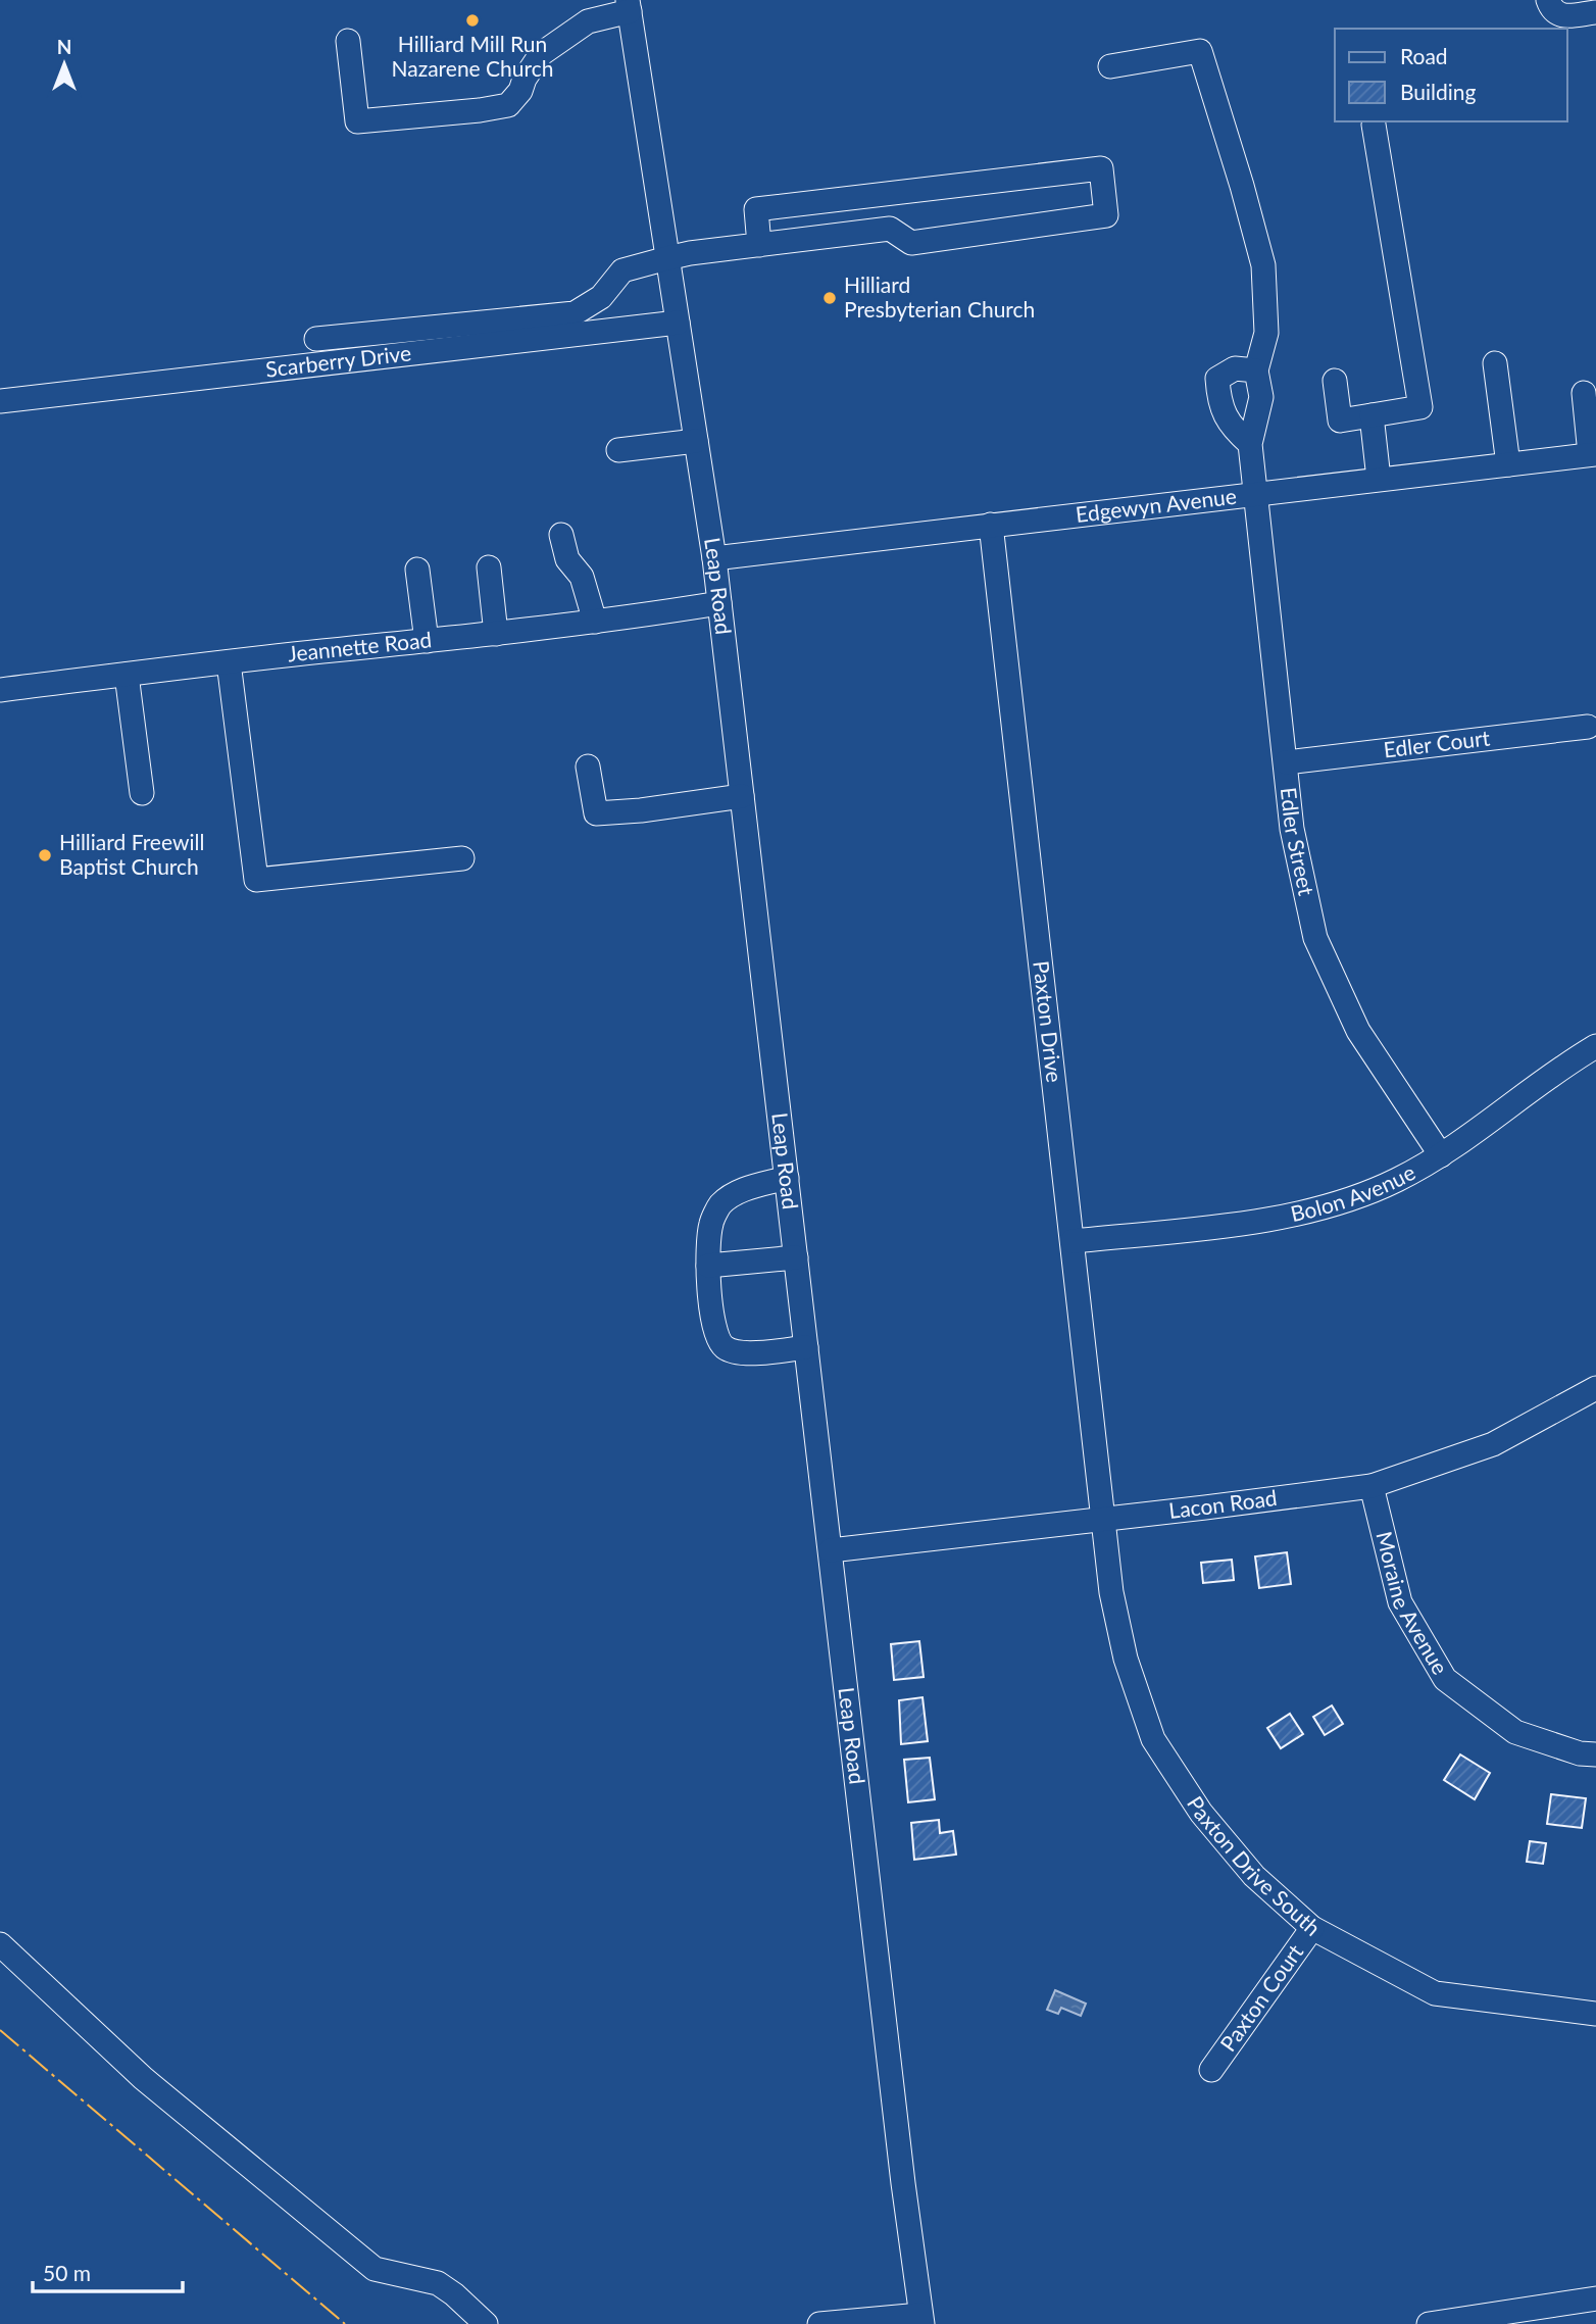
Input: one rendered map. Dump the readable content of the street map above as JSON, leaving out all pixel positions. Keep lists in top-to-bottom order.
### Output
{
  "streets": {
    "street": [
      "Scarberry Drive",
      "Edgewyn Avenue",
      "Leap Road",
      "Jeannette Road",
      "Edler Court",
      "Edler Street",
      "Paxton Drive",
      "Bolon Avenue",
      "Lacon Road",
      "Moraine Avenue",
      "Paxton Drive South",
      "Paxton Court"
    ]
  },
  "crossings": [
    ["Scarberry Drive", "Leap Road"],
    ["Edgewyn Avenue", "Leap Road"],
    ["Edgewyn Avenue", "Edler Street"],
    ["Edgewyn Avenue", "Paxton Drive"],
    ["Leap Road", "Jeannette Road"],
    ["Leap Road", "Lacon Road"],
    ["Edler Court", "Edler Street"],
    ["Edler Street", "Bolon Avenue"],
    ["Paxton Drive", "Bolon Avenue"],
    ["Paxton Drive", "Lacon Road"],
    ["Paxton Drive", "Paxton Drive South"],
    ["Lacon Road", "Moraine Avenue"],
    ["Lacon Road", "Paxton Drive South"],
    ["Paxton Drive South", "Paxton Court"]
  ],
  "places": ["Hilliard Mill Run Nazarene Church", "Hilliard Presbyterian Church", "Hilliard Freewill Baptist Church"],
  "legend": ["Road", "Building"],
  "scale_bar": "50 m",
  "north": "top"
}
